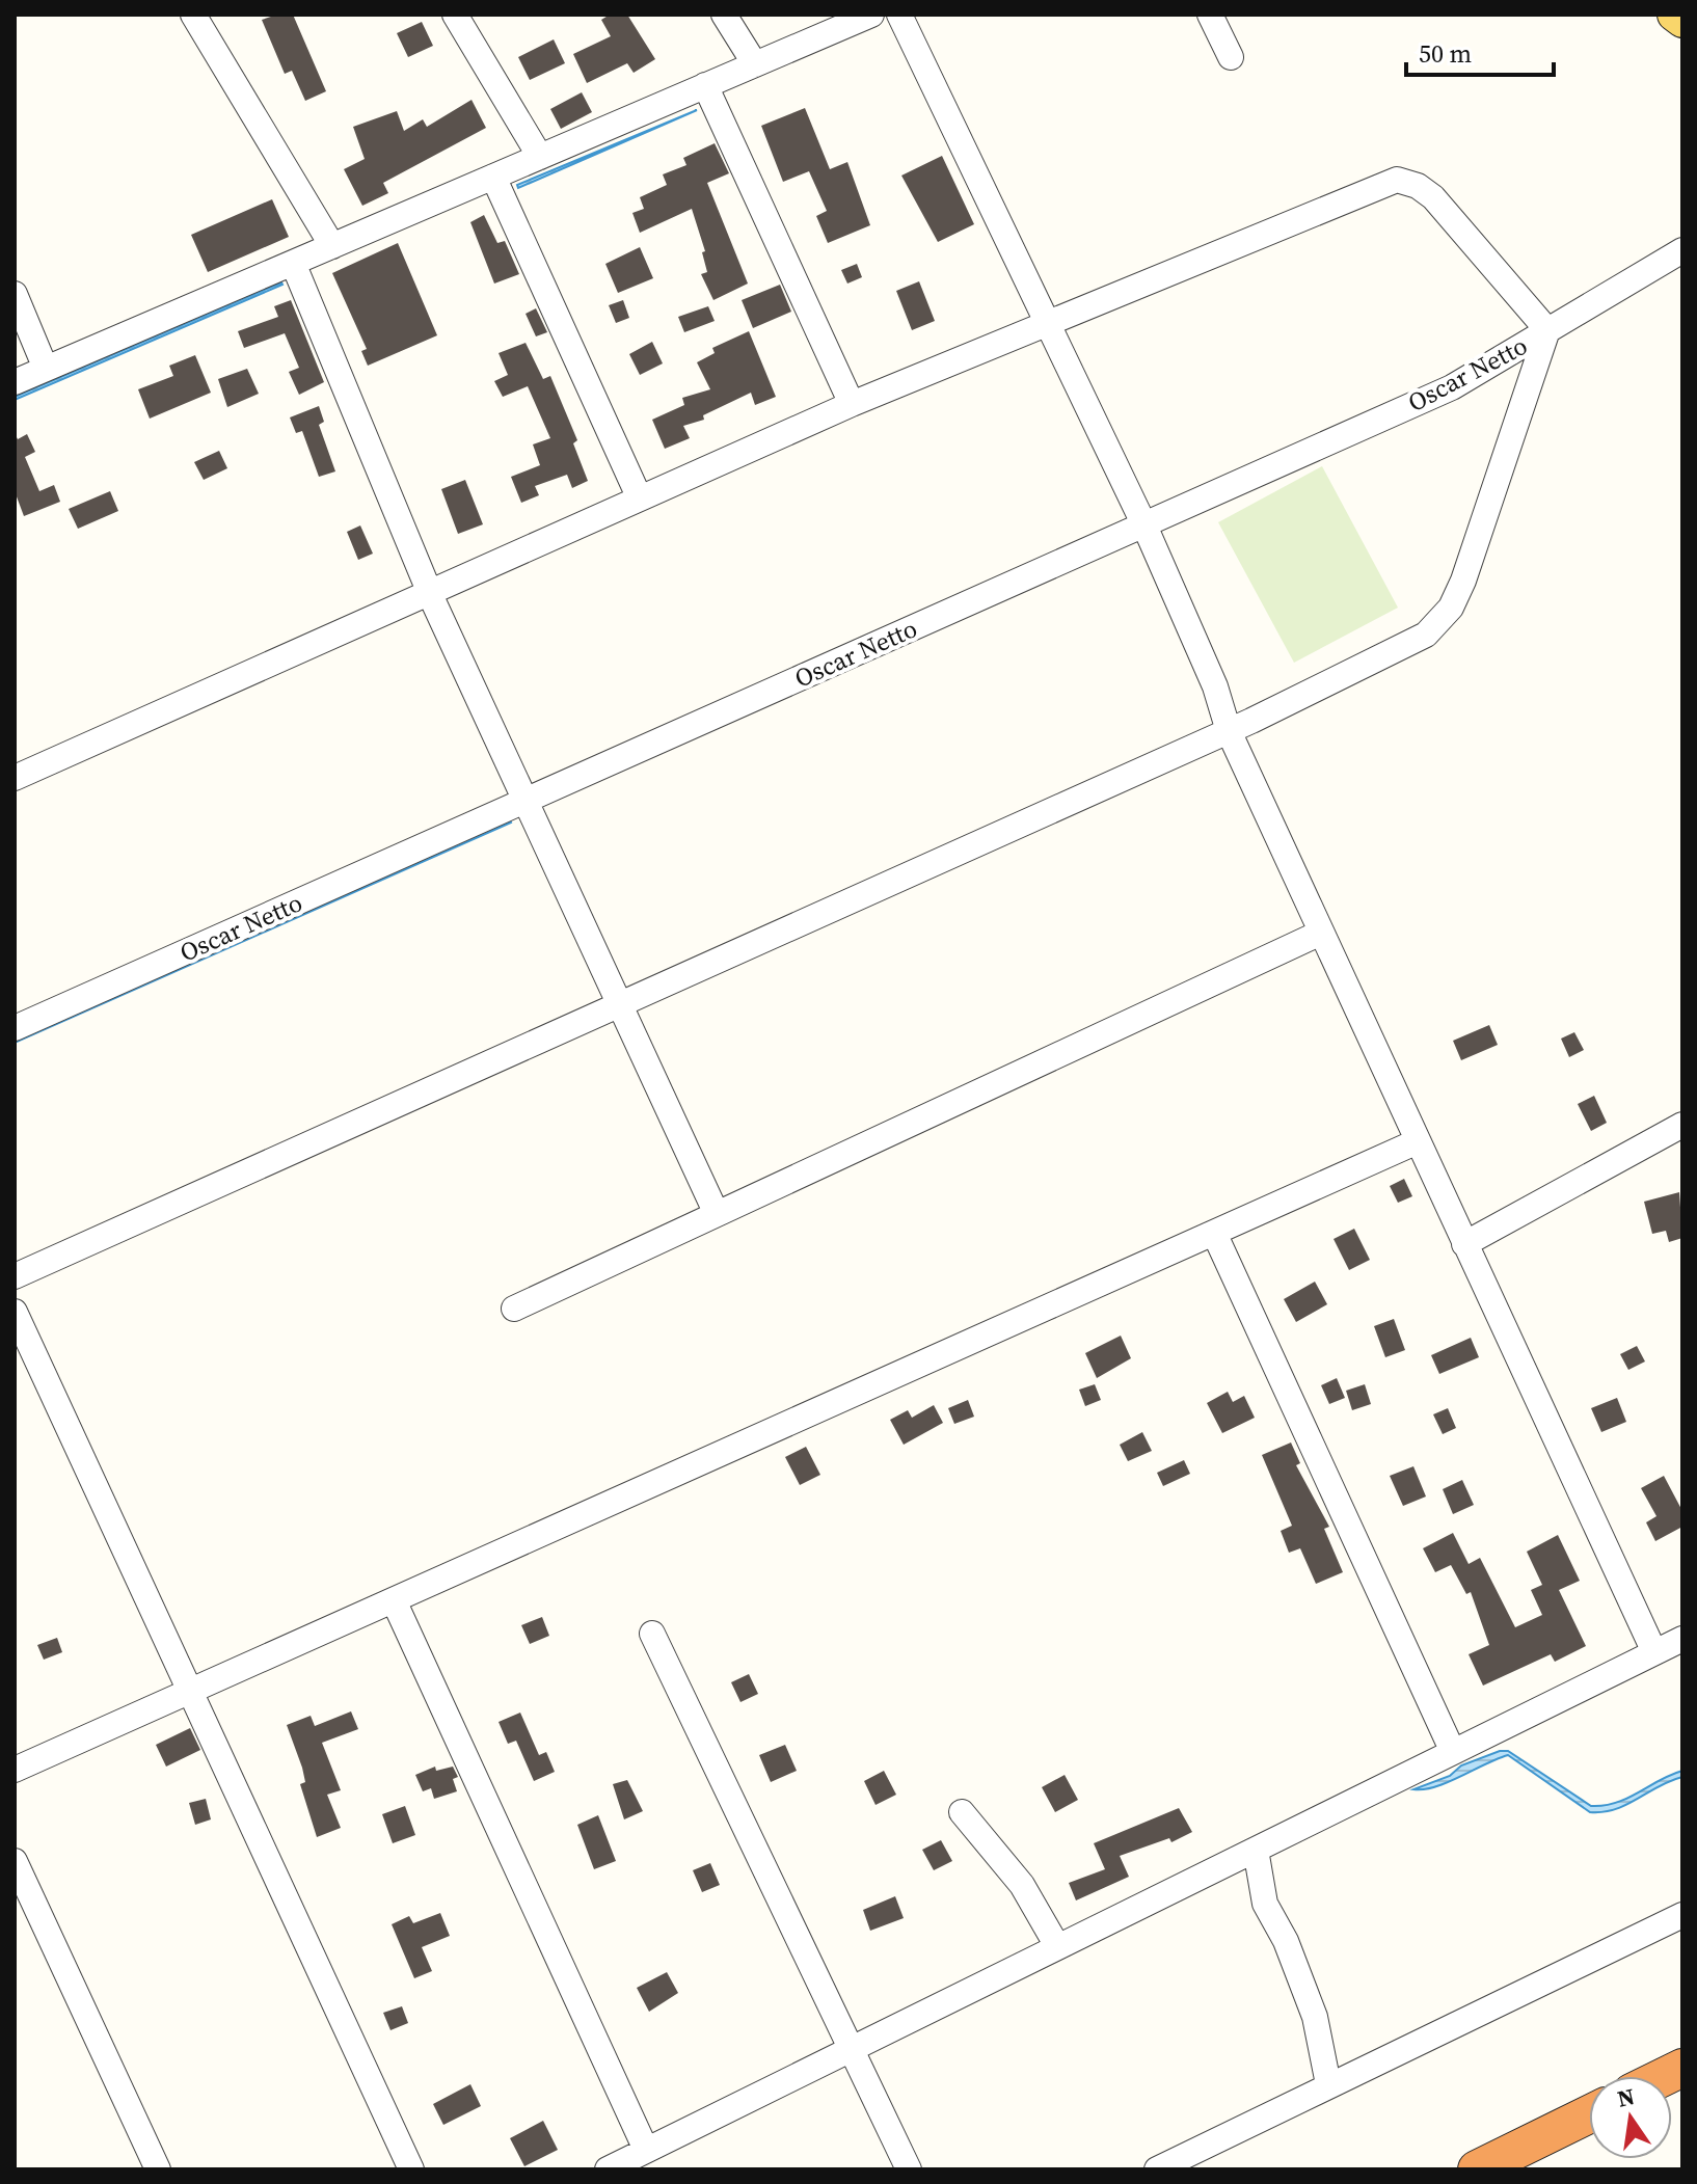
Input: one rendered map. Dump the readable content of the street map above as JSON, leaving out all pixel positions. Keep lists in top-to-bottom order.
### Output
{
  "streets": {
    "street": ["Oscar Netto"]
  },
  "scale_bar": "50 m",
  "north": "top"
}
